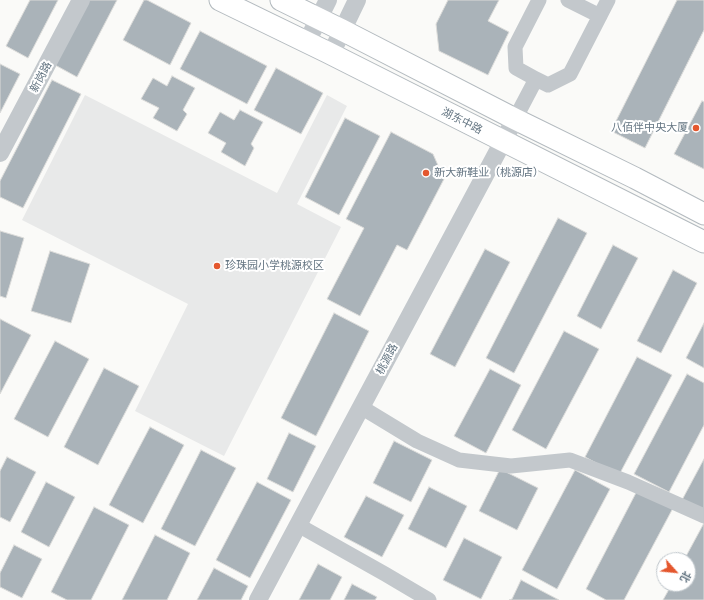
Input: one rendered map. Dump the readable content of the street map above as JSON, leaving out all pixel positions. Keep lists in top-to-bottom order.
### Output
{
  "streets": {
    "main road": ["湖东中路"],
    "street": ["新岗路", "桃源路"]
  },
  "crossings": [
    ["湖东中路", "桃源路"]
  ],
  "places": ["八佰伴中央大厦", "新大新鞋业（桃源店）", "珍珠园小学桃源校区"],
  "north": "bottom right"
}
